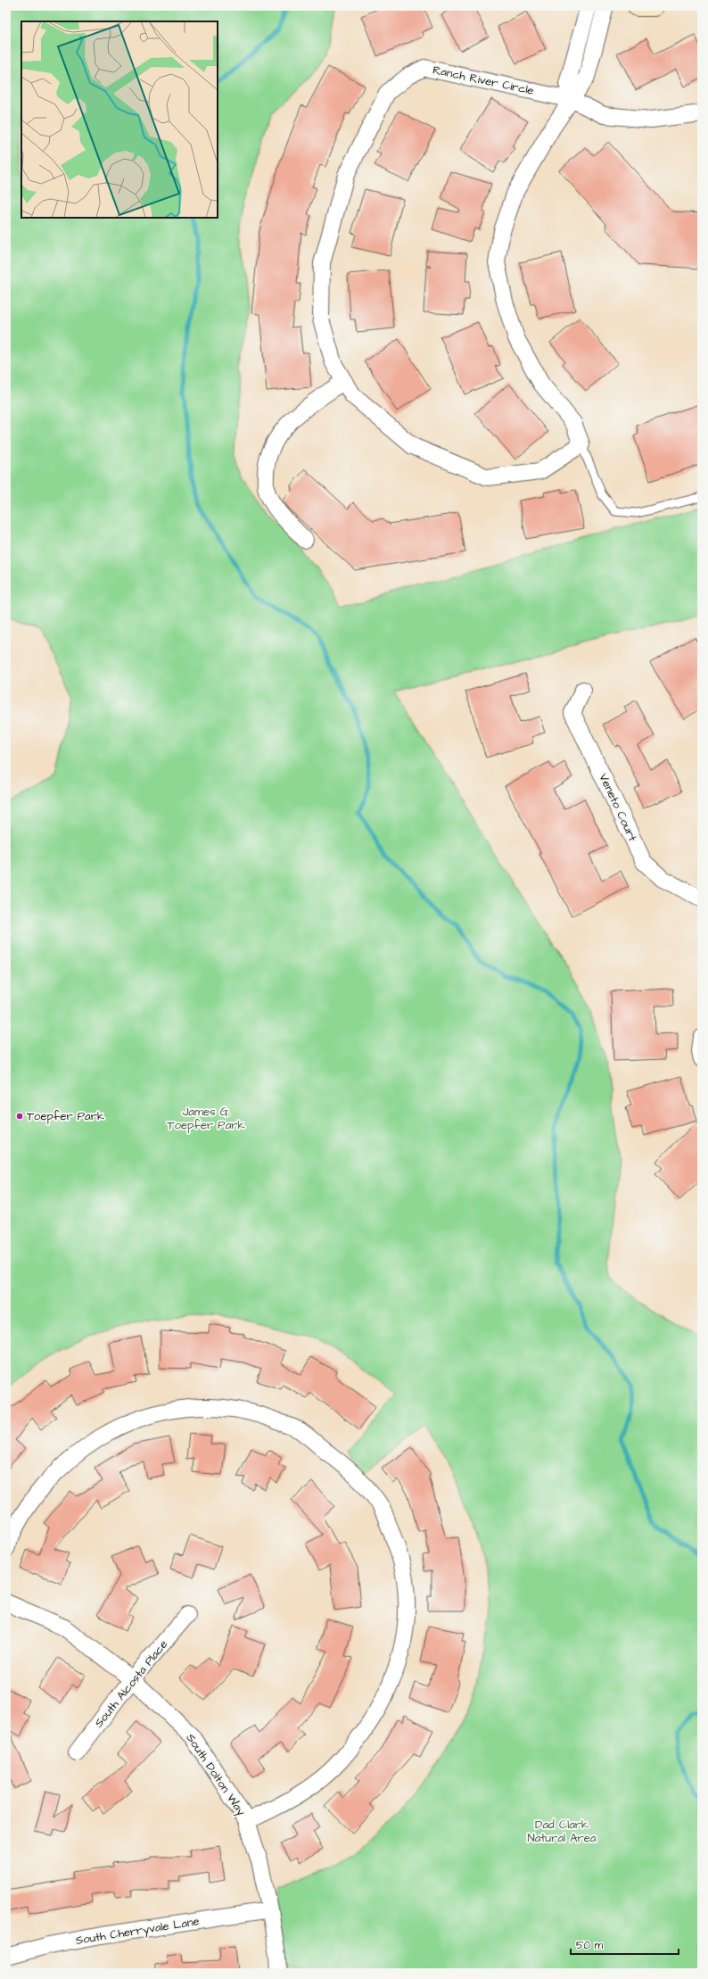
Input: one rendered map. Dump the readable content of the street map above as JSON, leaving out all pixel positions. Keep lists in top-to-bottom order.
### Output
{
  "streets": {
    "street": [
      "Ranch River Circle",
      "Veneto Court",
      "South Alcosta Place",
      "South Dolton Way",
      "South Cherryvale Lane"
    ]
  },
  "crossings": [
    ["South Alcosta Place", "South Dolton Way"],
    ["South Dolton Way", "South Cherryvale Lane"]
  ],
  "parks": ["James G. Toepfer Park", "Dad Clark Natural Area"],
  "places": ["Toepfer Park"],
  "scale_bar": "50 m"
}
